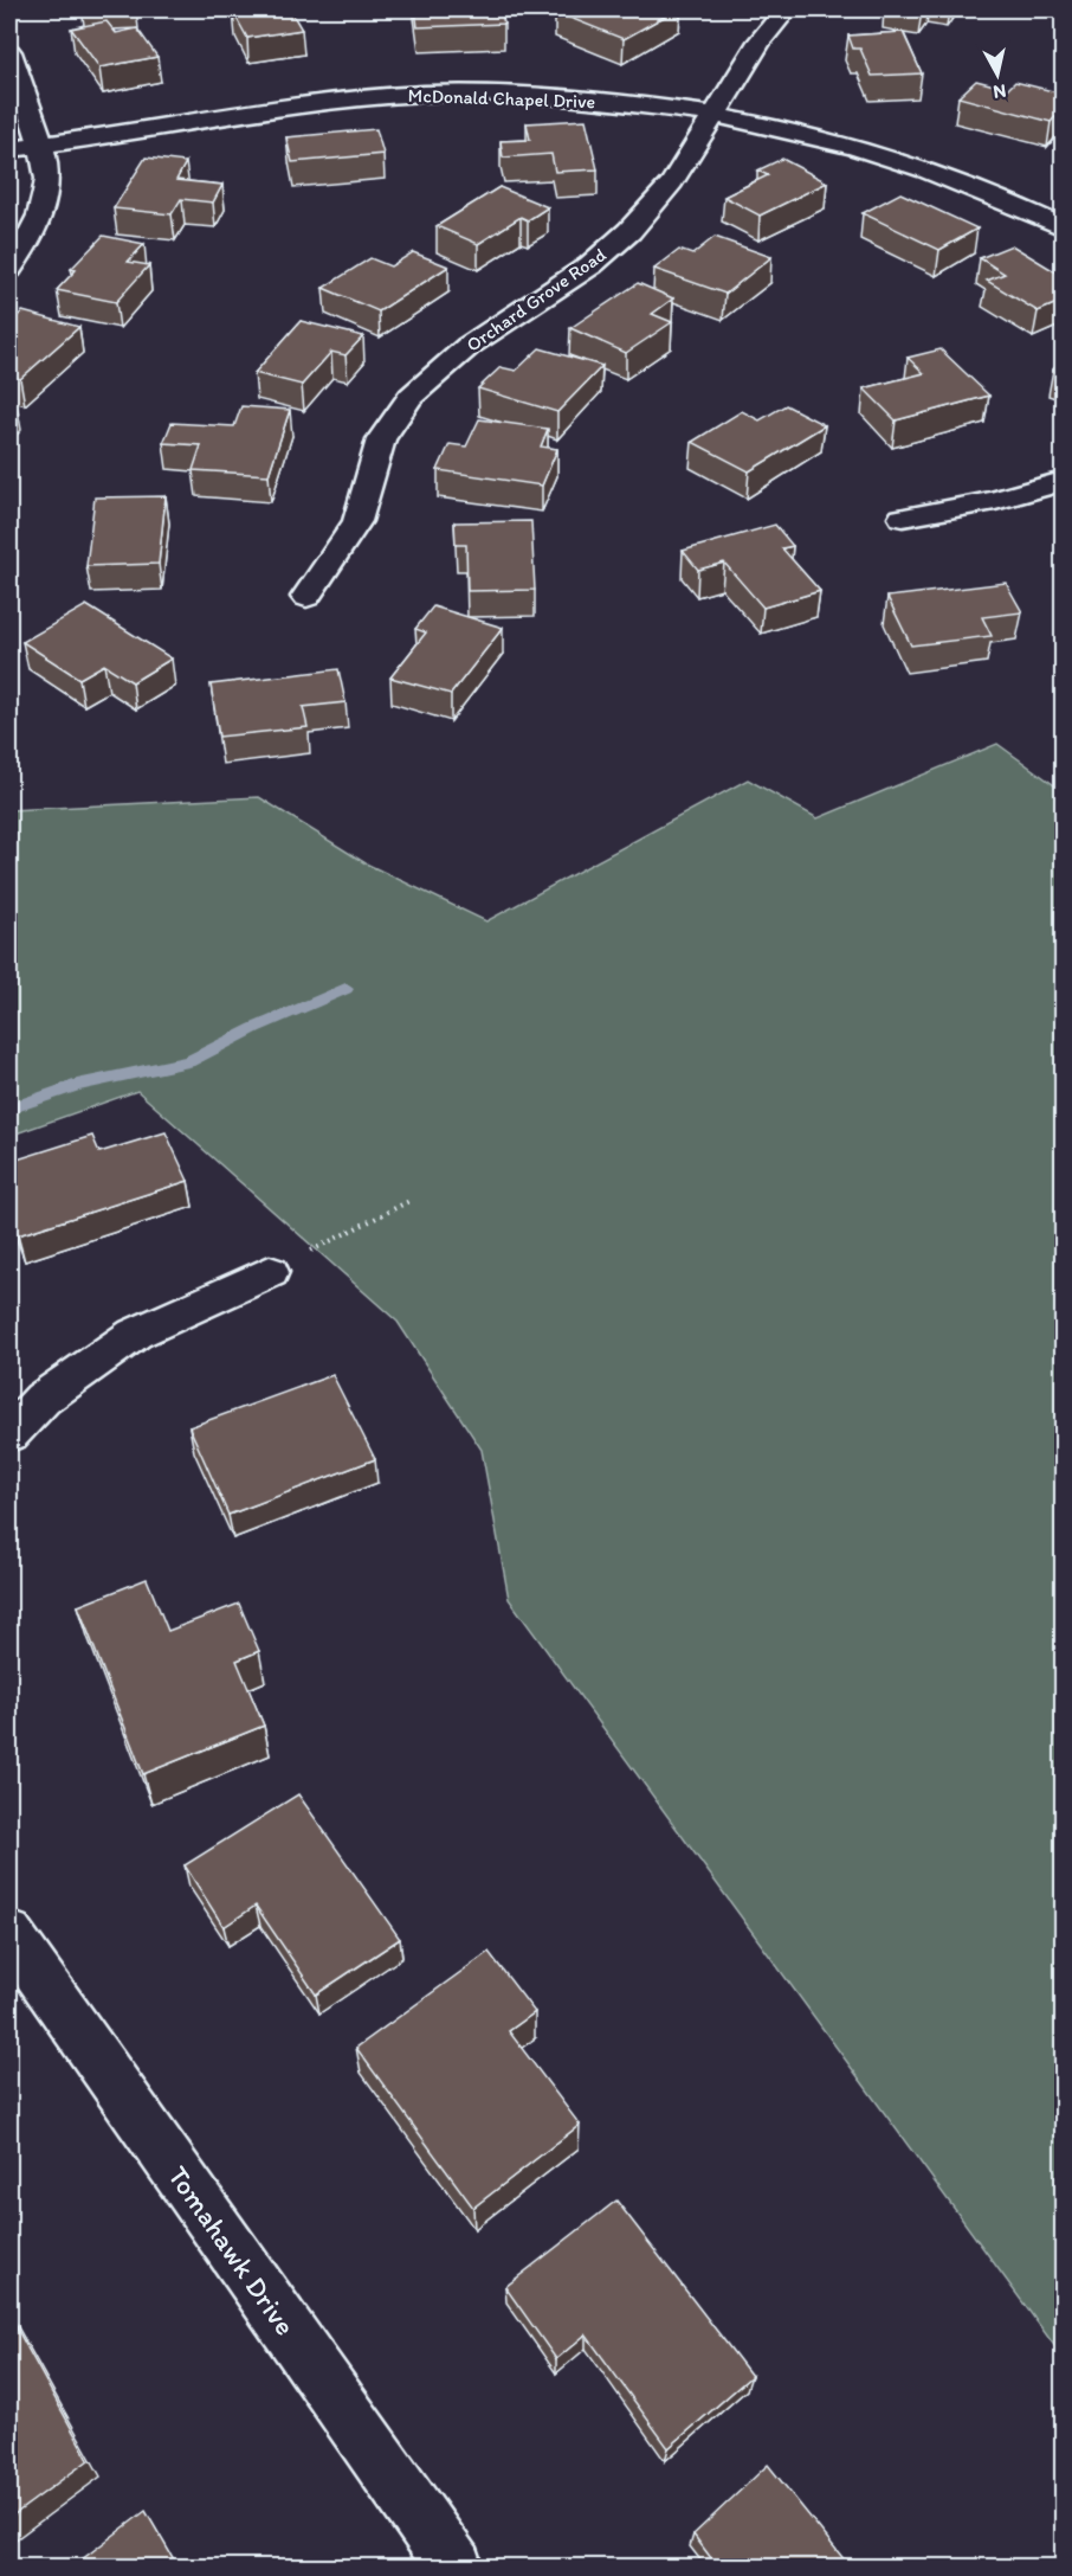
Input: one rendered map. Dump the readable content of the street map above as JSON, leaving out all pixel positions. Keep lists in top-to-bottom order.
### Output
{
  "streets": {
    "street": ["McDonald Chapel Drive", "Orchard Grove Road", "Tomahawk Drive"]
  },
  "crossings": [
    ["McDonald Chapel Drive", "Orchard Grove Road"]
  ],
  "north": "bottom"
}
